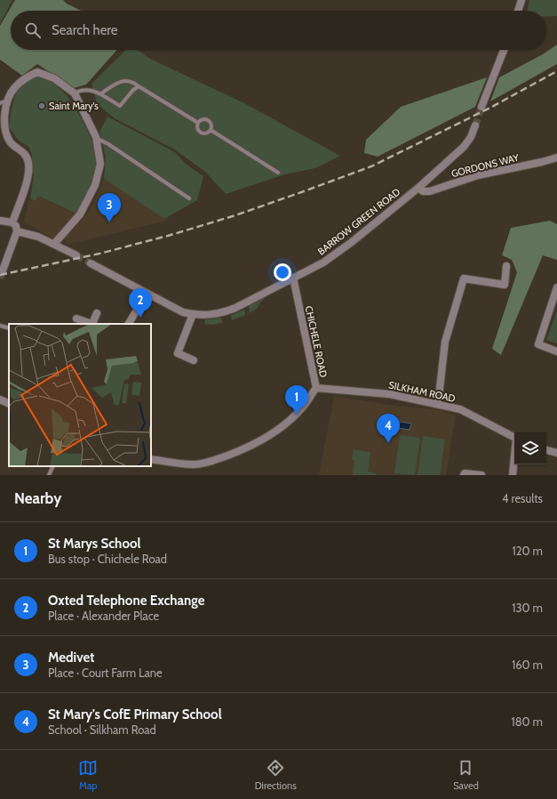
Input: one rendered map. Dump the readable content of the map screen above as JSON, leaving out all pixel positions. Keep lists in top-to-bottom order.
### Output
{
  "streets": {
    "street": [
      "GORDONS WAY",
      "BARROW GREEN ROAD",
      "CHICHELE ROAD",
      "SILKHAM ROAD"
    ]
  },
  "crossings": [
    ["GORDONS WAY", "BARROW GREEN ROAD"],
    ["BARROW GREEN ROAD", "CHICHELE ROAD"],
    ["CHICHELE ROAD", "SILKHAM ROAD"]
  ],
  "places": ["Saint Mary's"],
  "page": {
    "search": "Search here",
    "pins": [
      "3",
      "2",
      "1",
      "4"
    ],
    "heading": ["Nearby", "4 results"],
    "list": [
      {
        "mark": "1",
        "name": "St Marys School",
        "note": "Bus stop · Chichele Road",
        "value": "120 m"
      },
      {
        "mark": "2",
        "name": "Oxted Telephone Exchange",
        "note": "Place · Alexander Place",
        "value": "130 m"
      },
      {
        "mark": "3",
        "name": "Medivet",
        "note": "Place · Court Farm Lane",
        "value": "160 m"
      },
      {
        "mark": "4",
        "name": "St Mary's CofE Primary School",
        "note": "School · Silkham Road",
        "value": "180 m"
      }
    ],
    "nav": ["Map", "Directions", "Saved"]
  }
}
